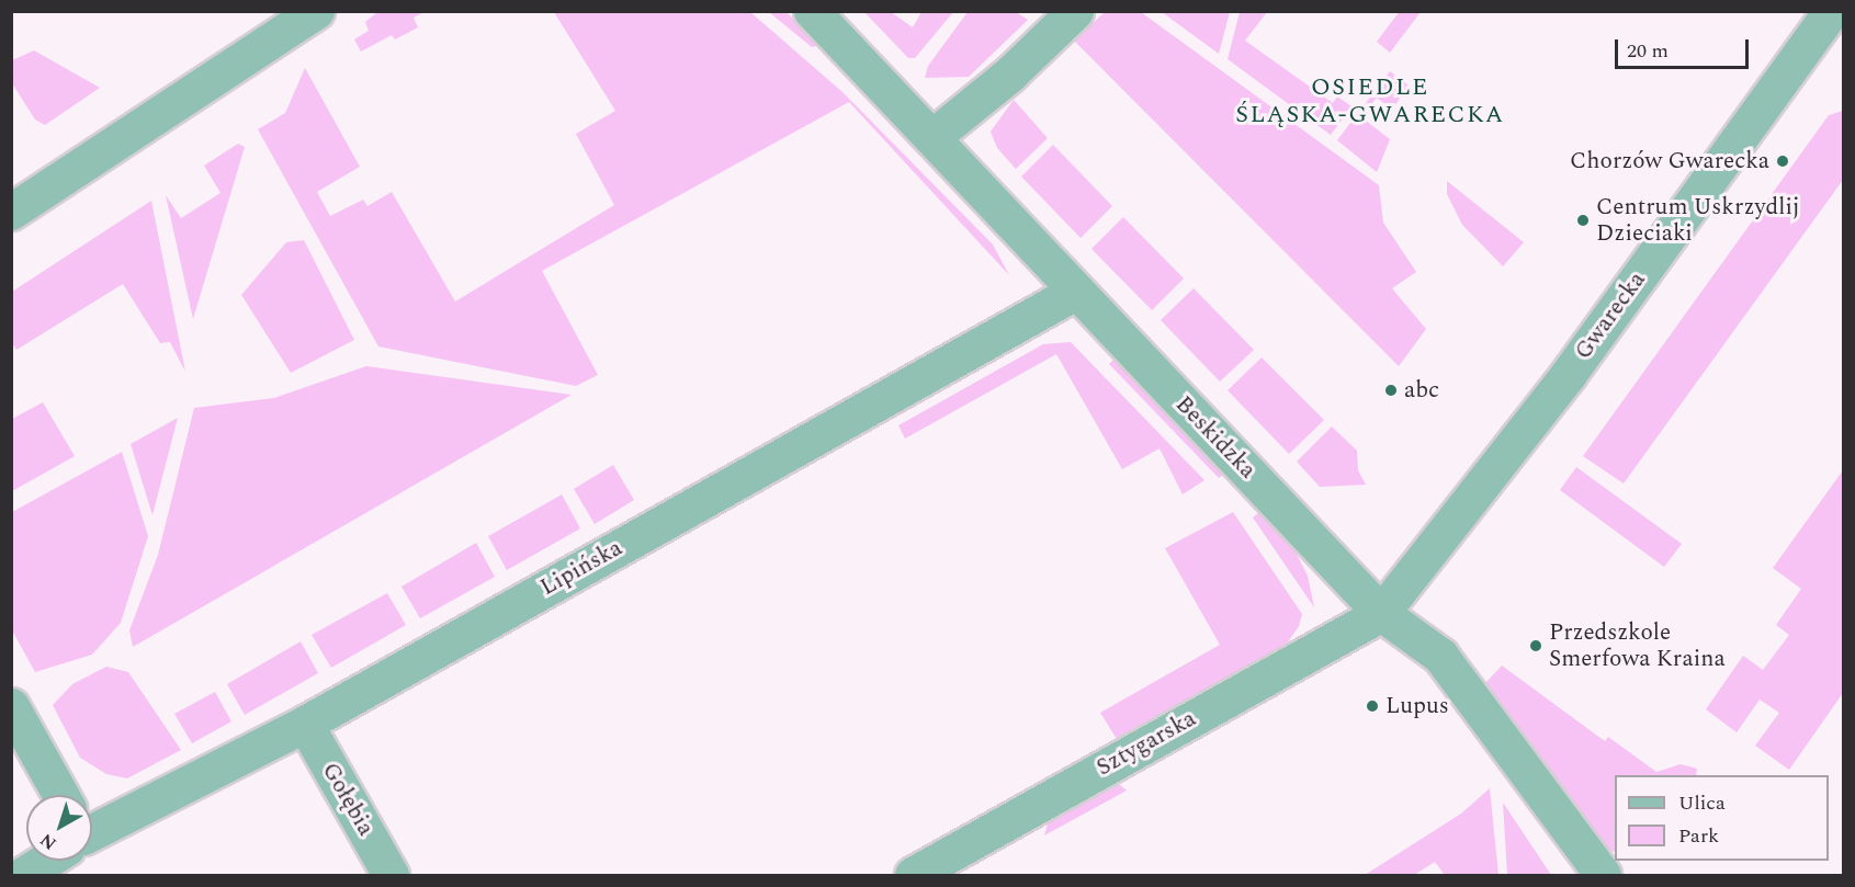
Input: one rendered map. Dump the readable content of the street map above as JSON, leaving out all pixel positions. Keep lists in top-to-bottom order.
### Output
{
  "streets": {
    "street": [
      "Gwarecka",
      "Beskidzka",
      "Lipińska",
      "Sztygarska",
      "Gołębia"
    ]
  },
  "crossings": [
    ["Gwarecka", "Beskidzka"],
    ["Gwarecka", "Sztygarska"],
    ["Beskidzka", "Lipińska"],
    ["Beskidzka", "Sztygarska"],
    ["Lipińska", "Gołębia"]
  ],
  "districts": ["OSIEDLE ŚLĄSKA-GWARECKA"],
  "places": [
    "Chorzów Gwarecka",
    "Centrum Uskrzydlij Dzieciaki",
    "abc",
    "Przedszkole Smerfowa Kraina",
    "Lupus"
  ],
  "legend": ["Ulica", "Park"],
  "scale_bar": "20 m",
  "north": "bottom left"
}
